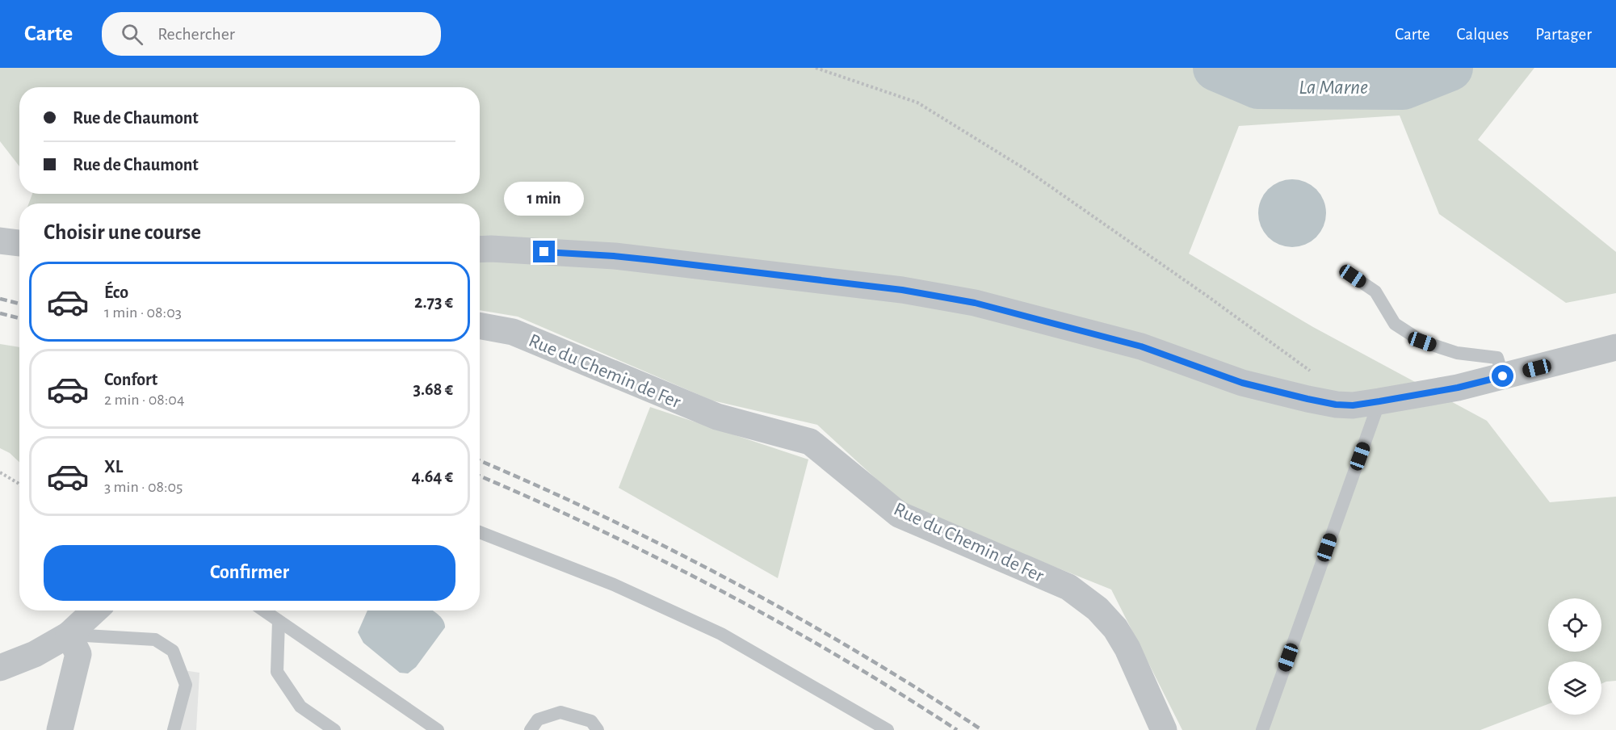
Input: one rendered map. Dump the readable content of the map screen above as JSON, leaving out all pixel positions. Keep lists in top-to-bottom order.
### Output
{
  "streets": {
    "street": ["Rue du Chemin de Fer"]
  },
  "water": ["La Marne"],
  "page": {
    "header": "Carte",
    "search": "Rechercher",
    "nav": ["Carte", "Calques", "Partager"],
    "banner": ["Rue de Chaumont", "Rue de Chaumont"],
    "bubble": "1 min",
    "heading": "Choisir une course",
    "list": [
      {
        "name": "Éco",
        "note": "1 min · 08:03",
        "value": "2.73 €"
      },
      {
        "name": "Confort",
        "note": "2 min · 08:04",
        "value": "3.68 €"
      },
      {
        "name": "XL",
        "note": "3 min · 08:05",
        "value": "4.64 €"
      }
    ],
    "buttons": "Confirmer"
  }
}
